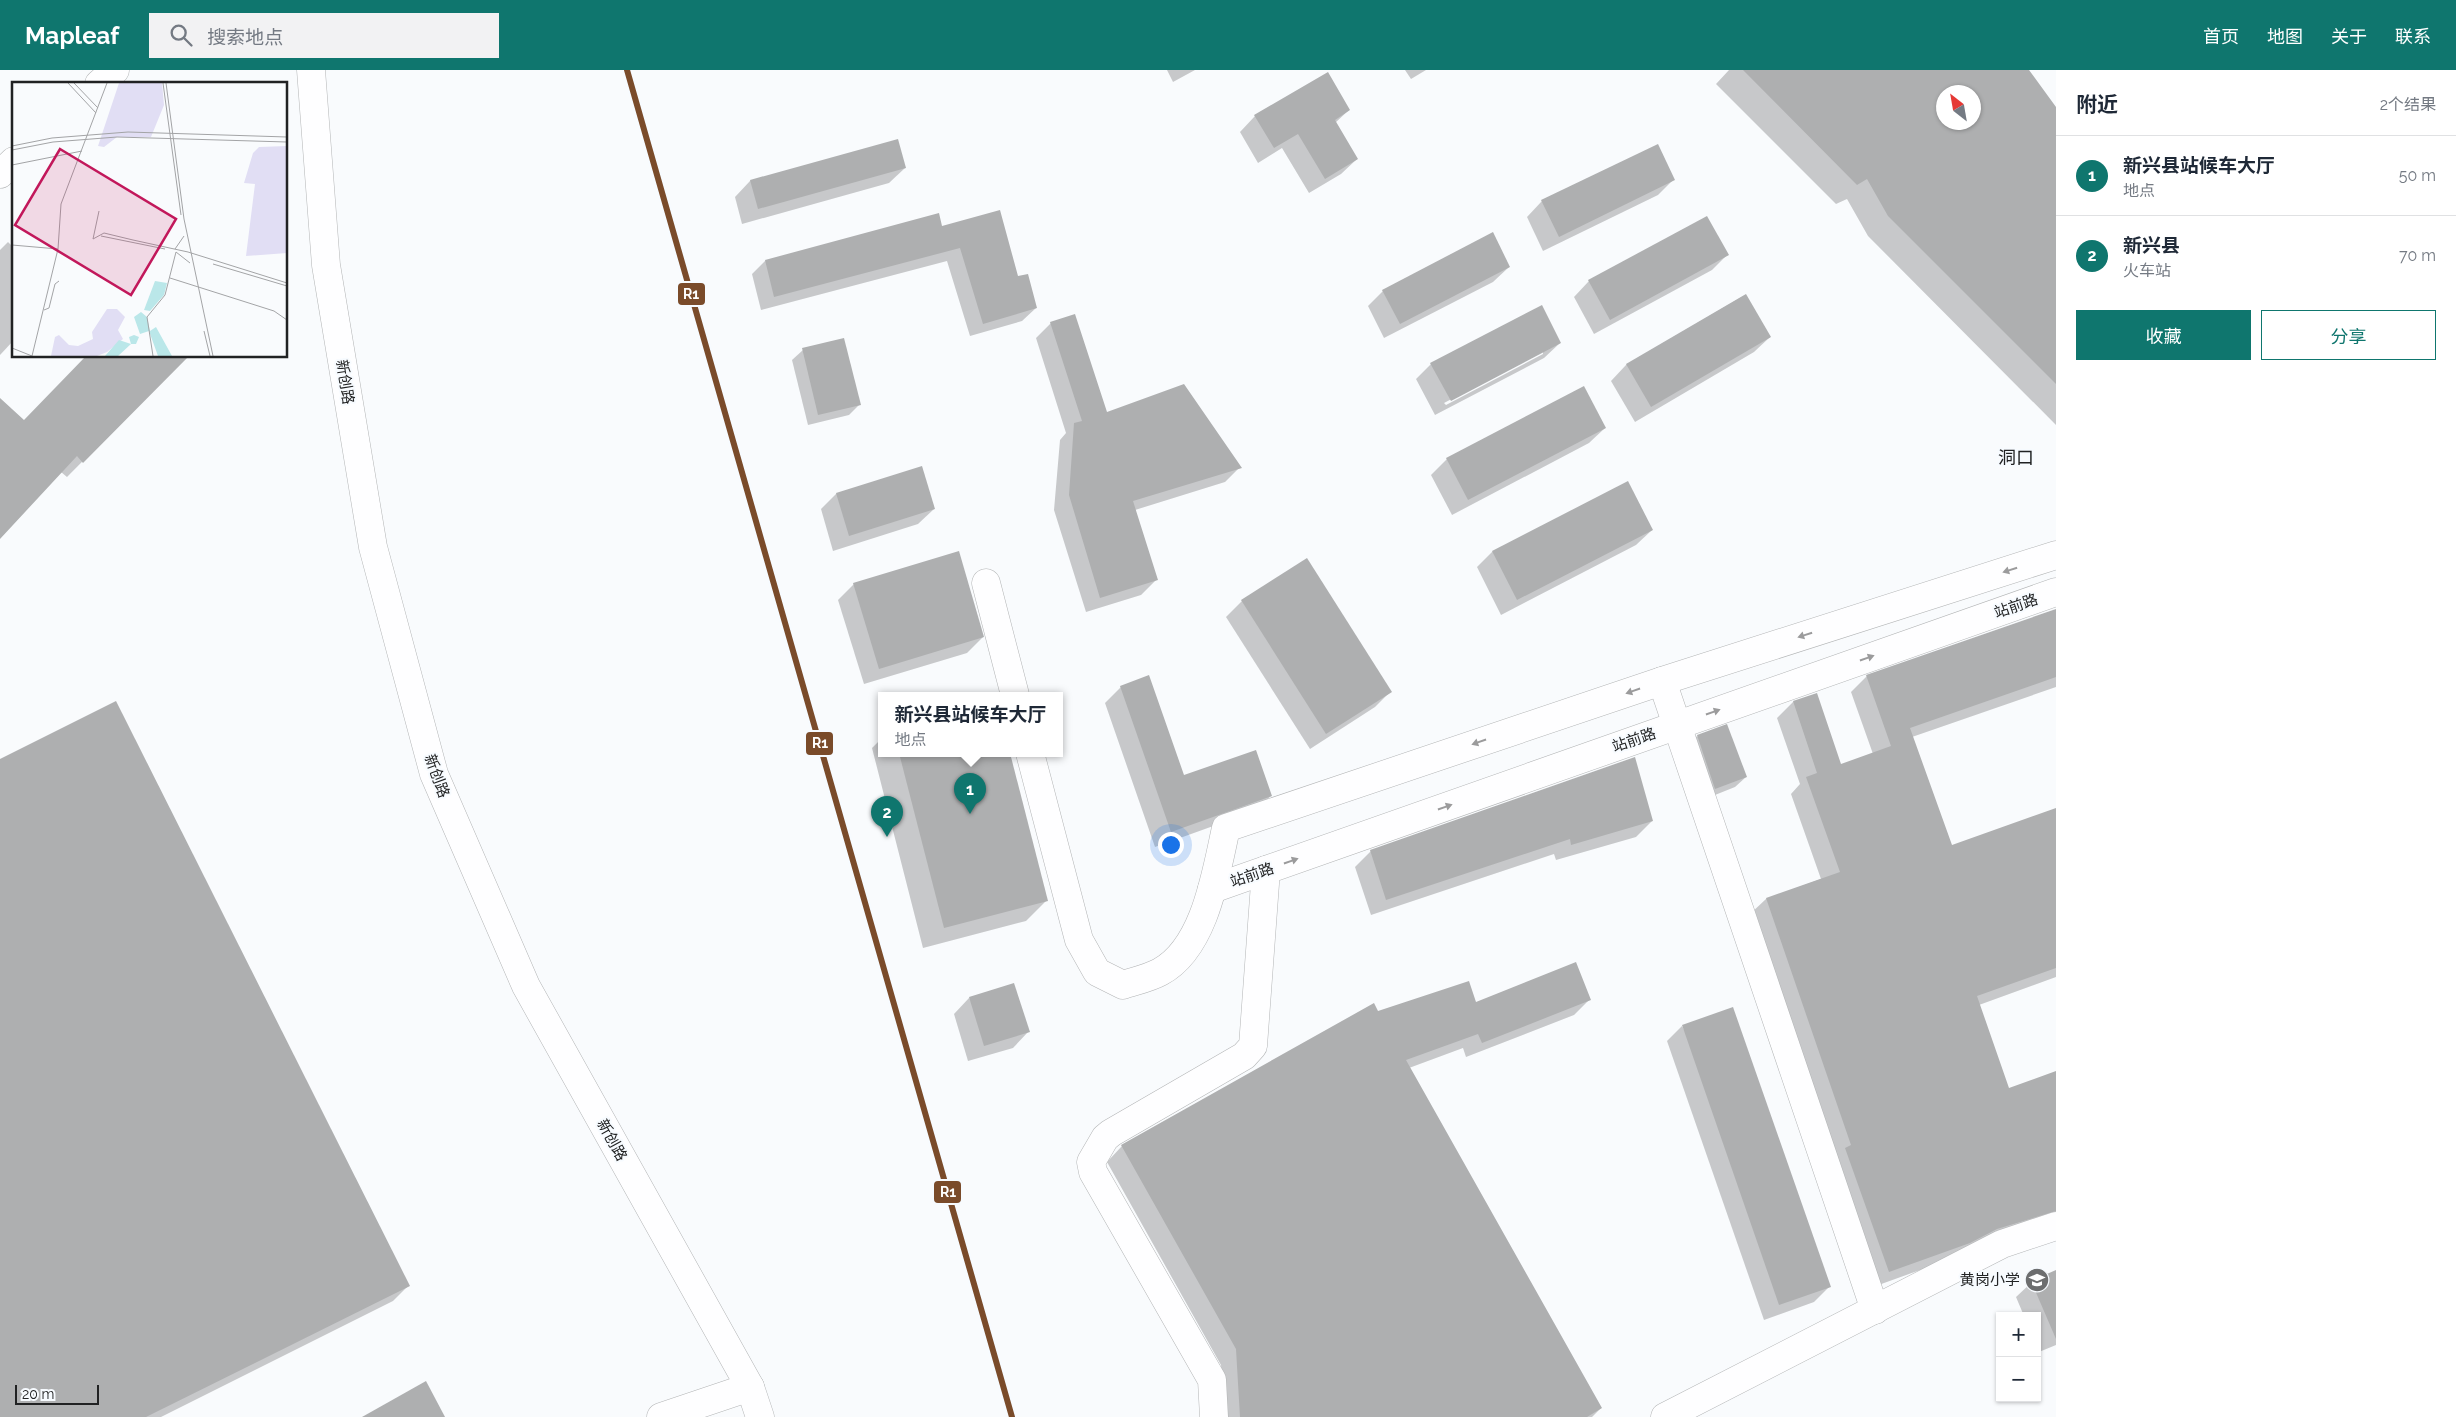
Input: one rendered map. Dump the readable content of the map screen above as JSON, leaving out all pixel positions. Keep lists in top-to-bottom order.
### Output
{
  "streets": {
    "street": ["新创路", "站前路"]
  },
  "districts": ["洞口"],
  "places": {
    "school or university": ["黄岗小学"]
  },
  "lines": ["transit line R1"],
  "scale_bar": "20 m",
  "north": "top left",
  "page": {
    "header": "Mapleaf",
    "search": "搜索地点",
    "nav": [
      "首页",
      "地图",
      "关于",
      "联系"
    ],
    "heading": ["附近", "2个结果"],
    "list": [
      {
        "mark": "1",
        "name": "新兴县站候车大厅",
        "note": "地点",
        "value": "50 m"
      },
      {
        "mark": "2",
        "name": "新兴县",
        "note": "火车站",
        "value": "70 m"
      }
    ],
    "buttons": ["收藏", "分享"],
    "popup": ["新兴县站候车大厅", "地点"],
    "pins": ["1", "2"],
    "map_buttons": ["+", "−"],
    "scale": "20 m"
  }
}
